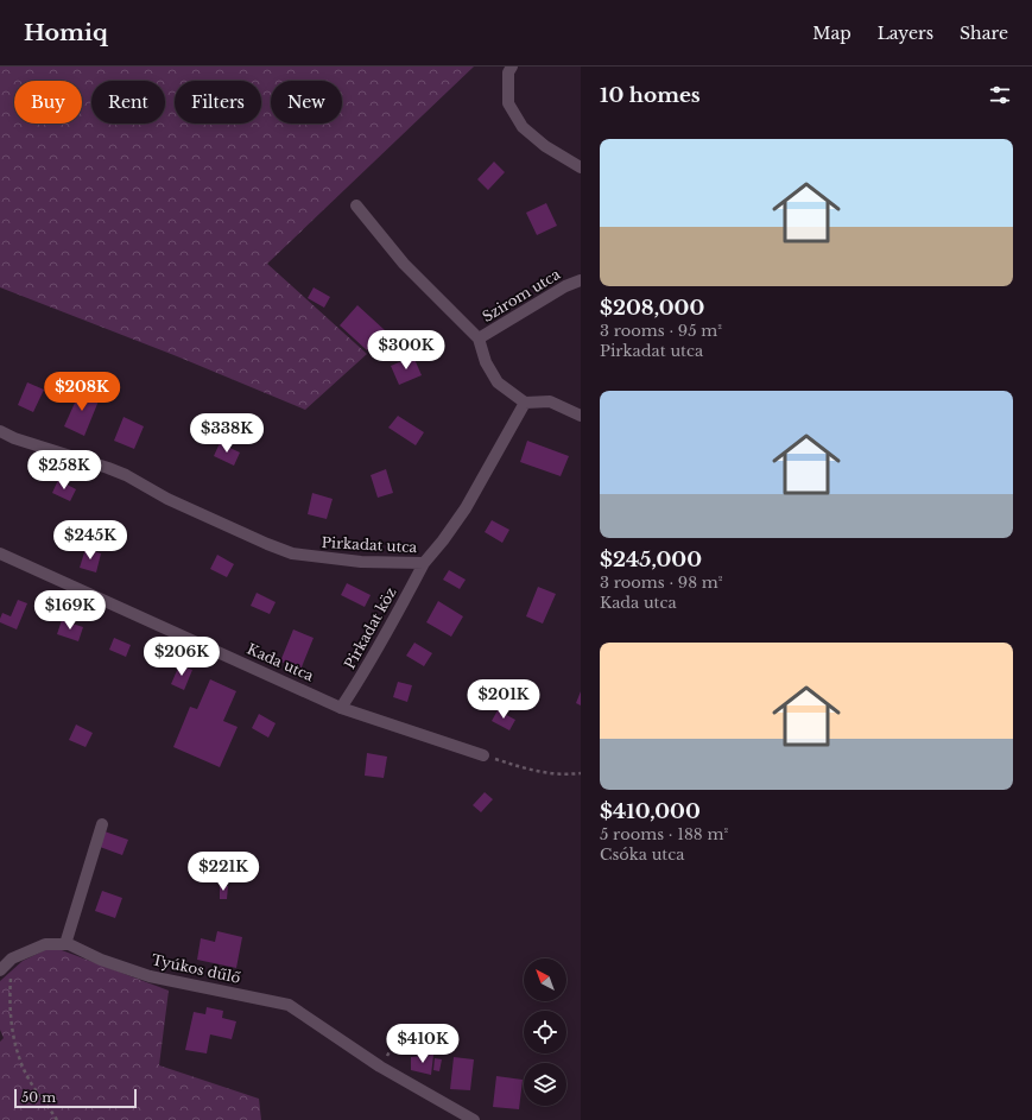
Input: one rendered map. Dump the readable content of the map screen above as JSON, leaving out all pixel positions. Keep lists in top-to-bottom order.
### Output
{
  "streets": {
    "street": [
      "Szirom utca",
      "Pirkadat utca",
      "Pirkadat köz",
      "Kada utca",
      "Tyúkos dűlő"
    ]
  },
  "crossings": [
    ["Pirkadat utca", "Pirkadat köz"],
    ["Pirkadat köz", "Kada utca"]
  ],
  "scale_bar": "50 m",
  "north": "top left",
  "page": {
    "header": "Homiq",
    "nav": ["Map", "Layers", "Share"],
    "heading": "10 homes",
    "chip": [
      "Buy",
      "Rent",
      "Filters",
      "New"
    ],
    "list": [
      {
        "name": "$208,000",
        "note": "3 rooms · 95 m² · Pirkadat utca"
      },
      {
        "name": "$245,000",
        "note": "3 rooms · 98 m² · Kada utca"
      },
      {
        "name": "$410,000",
        "note": "5 rooms · 188 m² · Csóka utca"
      }
    ],
    "price": [
      "$300K",
      "$208K",
      "$338K",
      "$258K",
      "$245K",
      "$169K",
      "$206K",
      "$201K",
      "$221K",
      "$410K"
    ],
    "scale": "50 m"
  }
}
